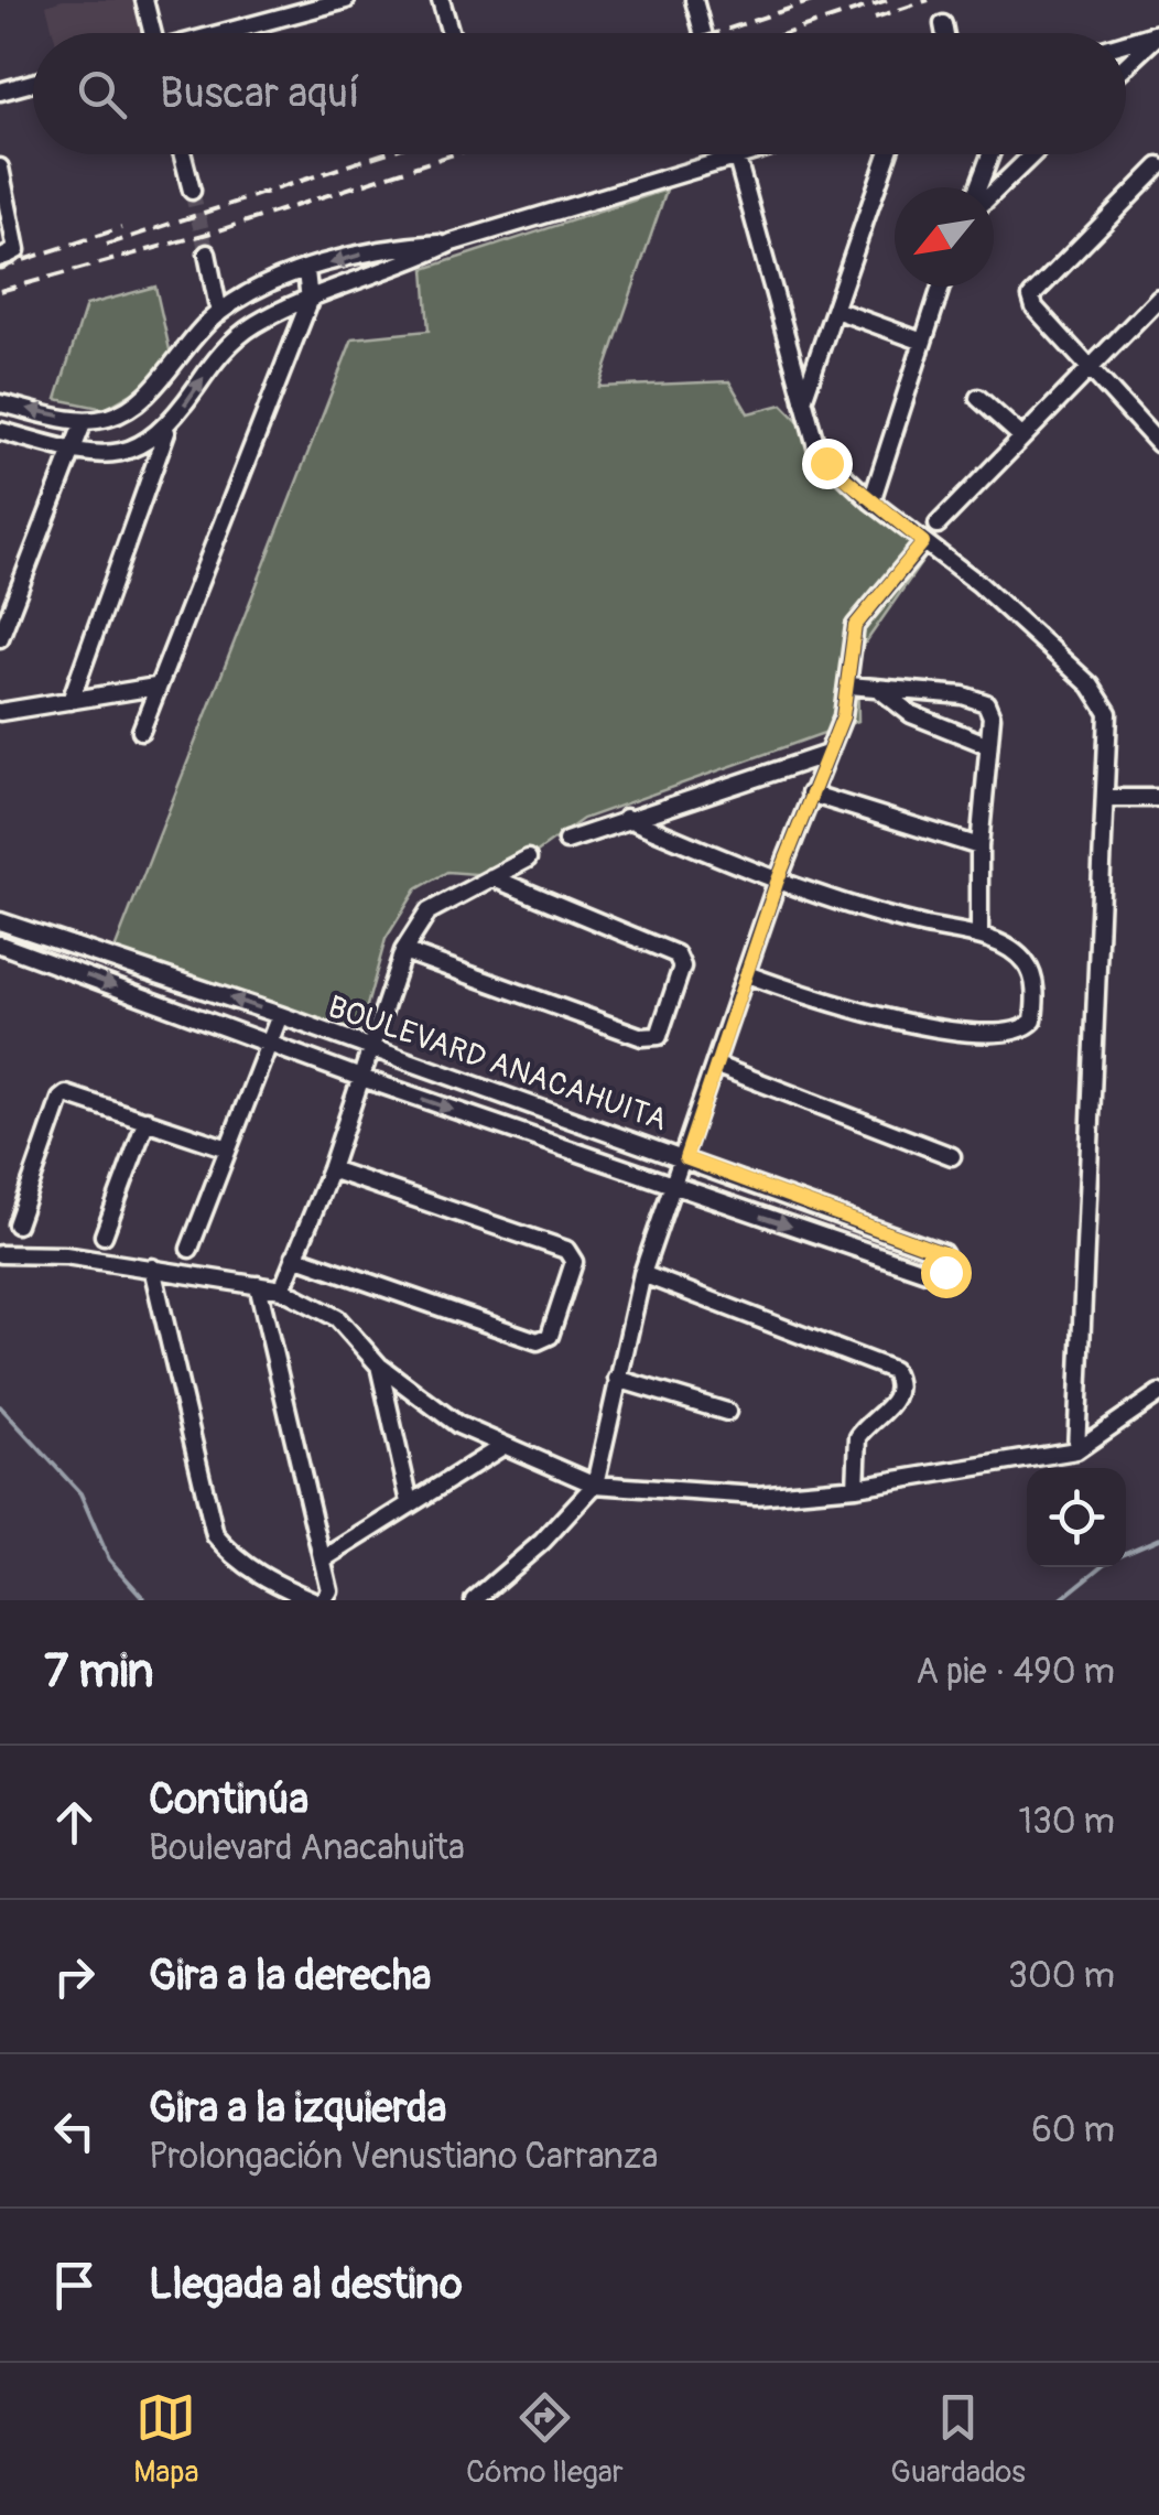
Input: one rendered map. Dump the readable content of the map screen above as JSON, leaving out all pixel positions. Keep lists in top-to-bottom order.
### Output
{
  "streets": {
    "street": ["BOULEVARD ANACAHUITA"]
  },
  "north": "bottom left",
  "page": {
    "search": "Buscar aquí",
    "heading": ["7 min", "A pie · 490 m"],
    "list": [
      ["Continúa", "Boulevard Anacahuita", "130 m"],
      ["Gira a la derecha", "300 m"],
      ["Gira a la izquierda", "Prolongación Venustiano Carranza", "60 m"],
      "Llegada al destino"
    ],
    "nav": ["Mapa", "Cómo llegar", "Guardados"]
  }
}
